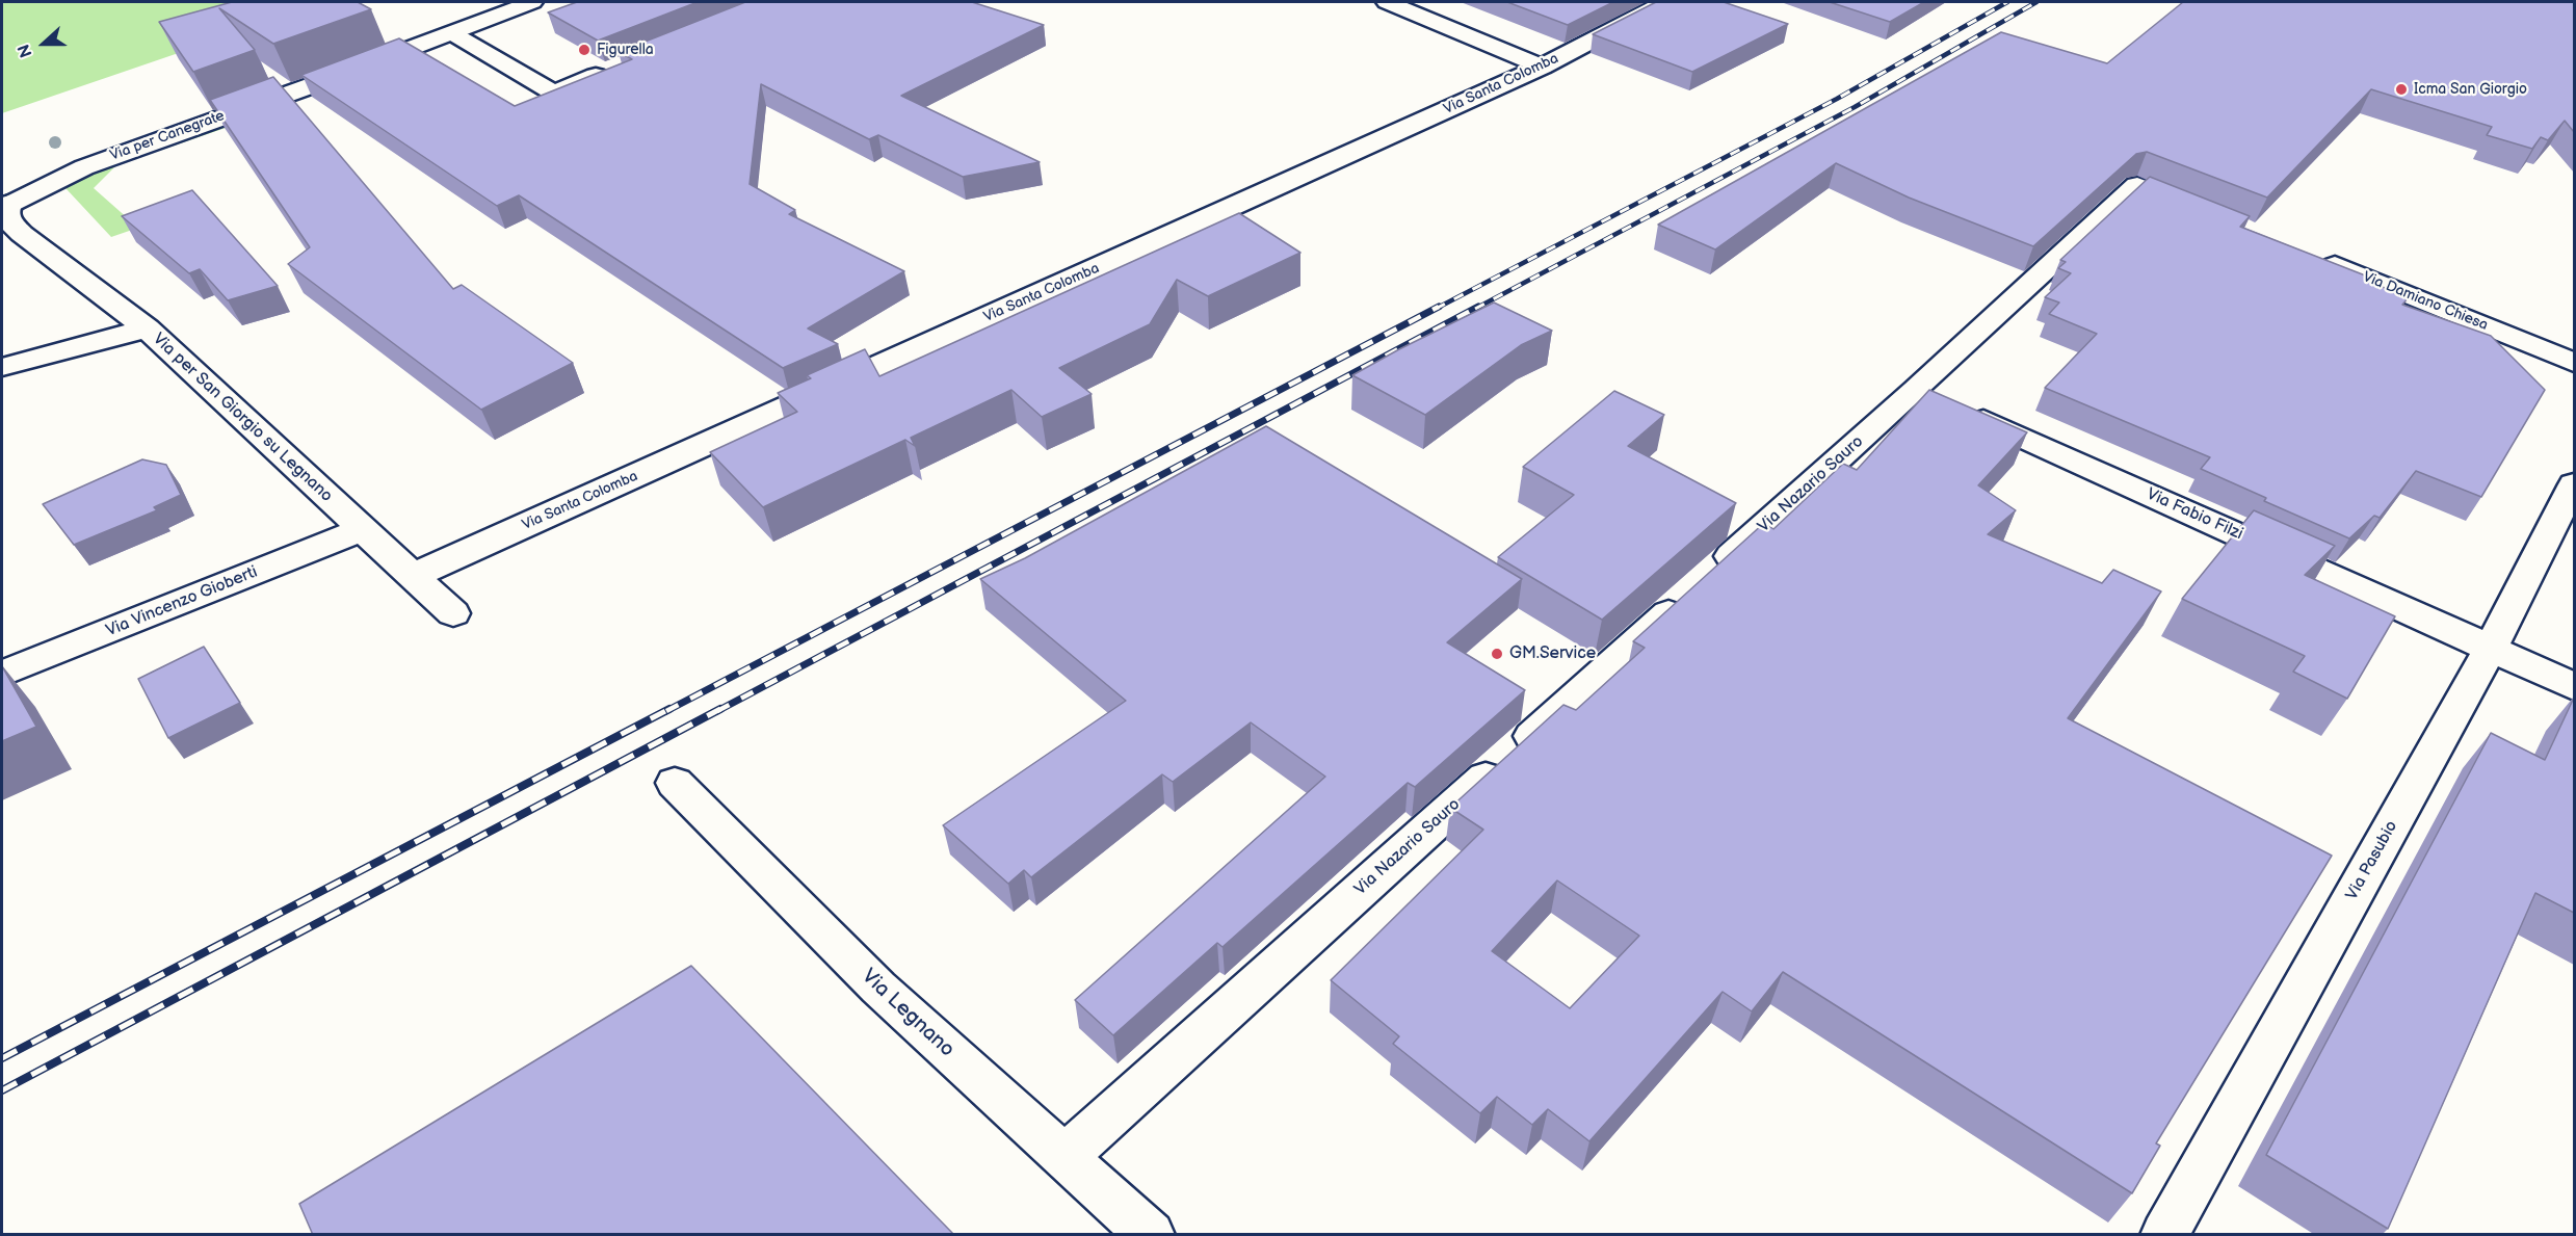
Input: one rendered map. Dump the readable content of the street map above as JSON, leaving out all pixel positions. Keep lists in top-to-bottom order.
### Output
{
  "streets": {
    "street": [
      "Via Santa Colomba",
      "Via per Canegrate",
      "Via Damiano Chiesa",
      "Via per San Giorgio su Legnano",
      "Via Nazario Sauro",
      "Via Fabio Filzi",
      "Via Vincenzo Gioberti",
      "Via Pasubio",
      "Via Legnano"
    ]
  },
  "crossings": [
    ["Via Santa Colomba", "Via per San Giorgio su Legnano"],
    ["Via per Canegrate", "Via per San Giorgio su Legnano"],
    ["Via per San Giorgio su Legnano", "Via Vincenzo Gioberti"],
    ["Via Nazario Sauro", "Via Fabio Filzi"],
    ["Via Nazario Sauro", "Via Legnano"],
    ["Via Fabio Filzi", "Via Pasubio"]
  ],
  "places": ["Figurella", "Icma San Giorgio", "GM.Service"],
  "north": "left"
}
